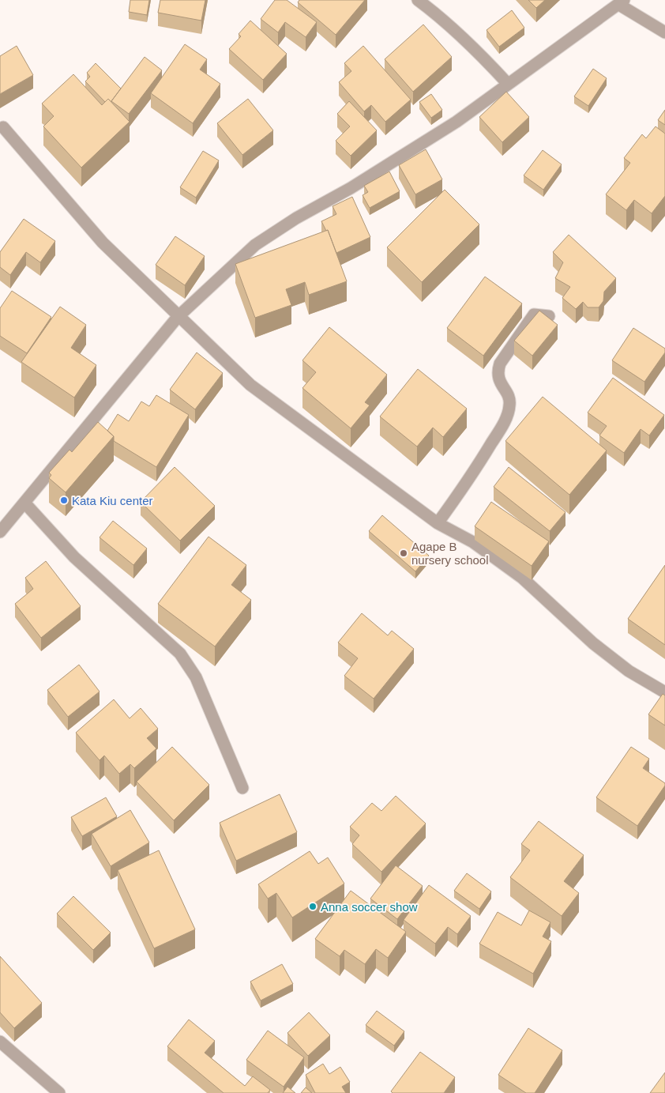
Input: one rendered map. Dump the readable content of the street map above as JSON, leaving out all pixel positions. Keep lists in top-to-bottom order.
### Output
{
  "places": ["Kata Kiu center", "Agape B nursery school", "Anna soccer show"]
}
